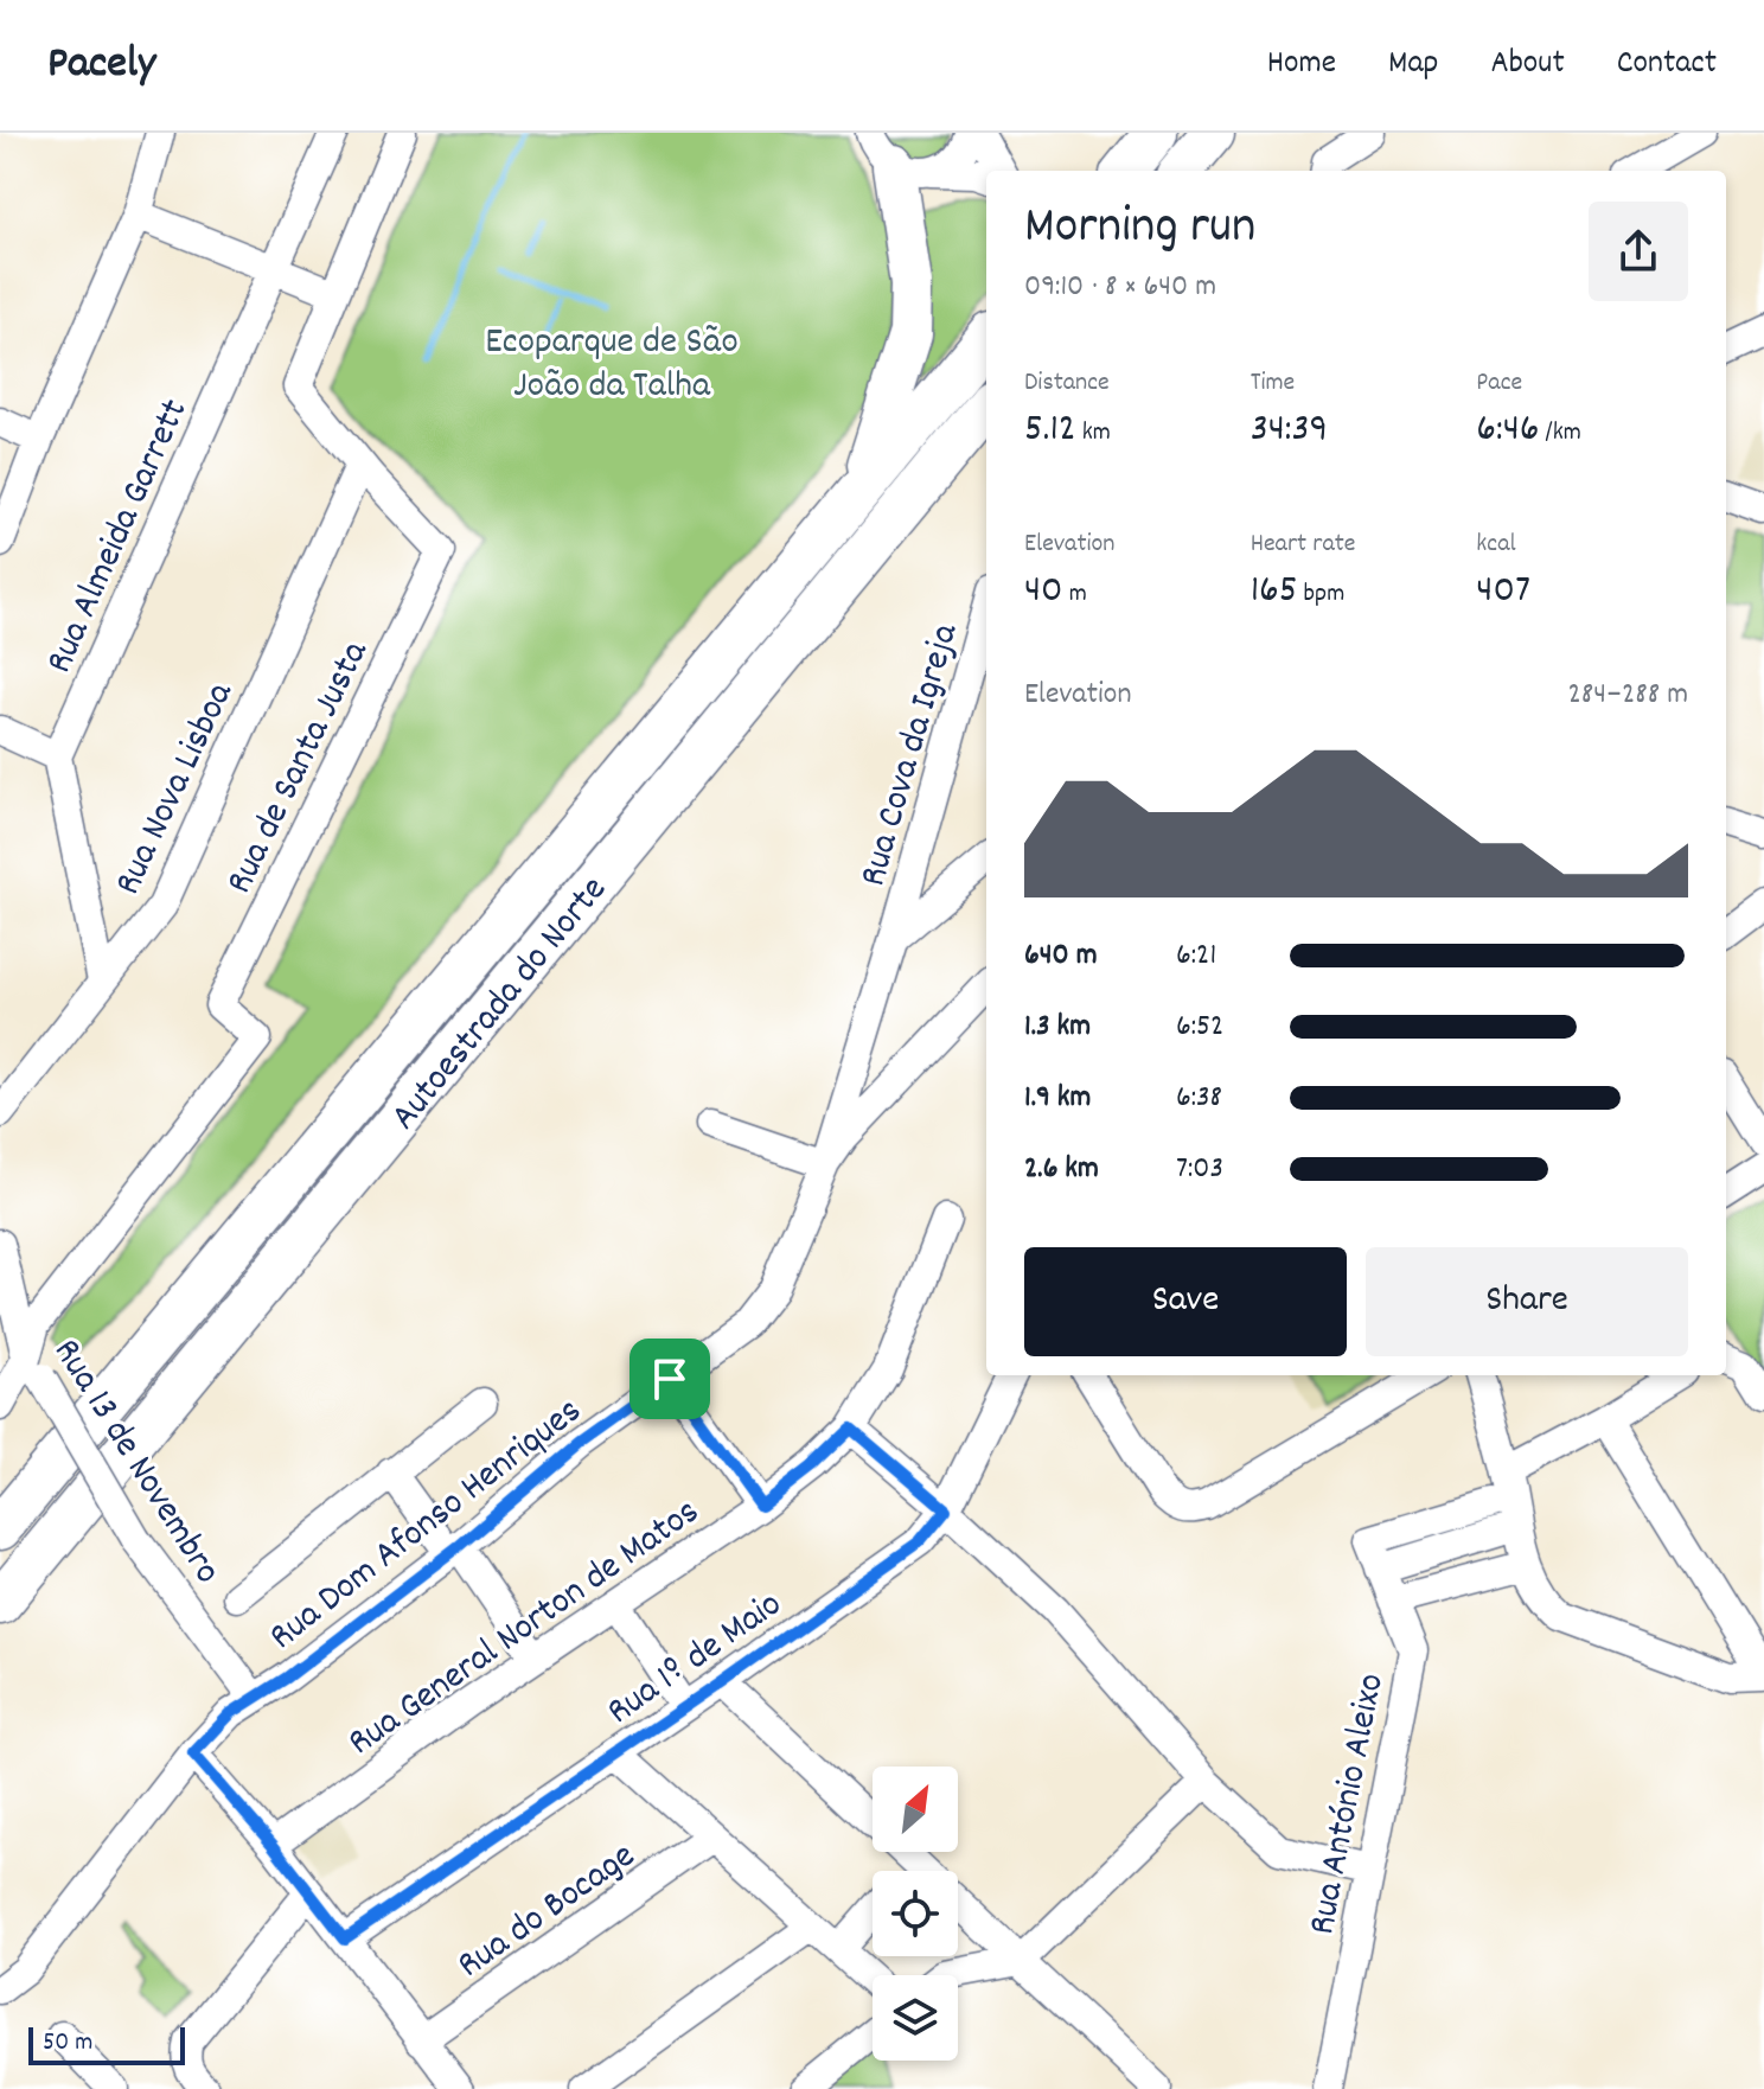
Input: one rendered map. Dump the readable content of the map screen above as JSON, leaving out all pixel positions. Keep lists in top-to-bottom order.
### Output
{
  "streets": {
    "highway": ["Autoestrada do Norte"],
    "street": [
      "Rua Almeida Garrett",
      "Rua Cova da Igreja",
      "Rua de Santa Justa",
      "Rua Nova Lisboa",
      "Rua 13 de Novembro",
      "Rua Dom Afonso Henriques",
      "Rua General Norton de Matos",
      "Rua 1º de Maio",
      "Rua António Aleixo",
      "Rua do Bocage"
    ]
  },
  "crossings": [
    ["Rua Cova da Igreja", "Rua Dom Afonso Henriques"],
    ["Rua de Santa Justa", "Rua Nova Lisboa"],
    ["Rua de Santa Justa", "Rua 13 de Novembro"],
    ["Rua 13 de Novembro", "Rua Dom Afonso Henriques"]
  ],
  "parks": ["Ecoparque de São João da Talha"],
  "scale_bar": "50 m",
  "north": "top right",
  "page": {
    "header": "Pacely",
    "nav": [
      "Home",
      "Map",
      "About",
      "Contact"
    ],
    "heading": ["Morning run", "09:10 · 8 × 640 m"],
    "stats": [
      ["Distance", "5.12 km"],
      ["Time", "34:39"],
      ["Pace", "6:46 /km"],
      ["Elevation", "40 m"],
      ["Heart rate", "165 bpm"],
      ["kcal", "407"]
    ],
    "chart": ["Elevation", "284–288 m"],
    "list": [
      {
        "name": "640 m",
        "note": "6:21"
      },
      {
        "name": "1.3 km",
        "note": "6:52"
      },
      {
        "name": "1.9 km",
        "note": "6:38"
      },
      {
        "name": "2.6 km",
        "note": "7:03"
      }
    ],
    "buttons": ["Save", "Share"],
    "scale": "50 m"
  }
}
